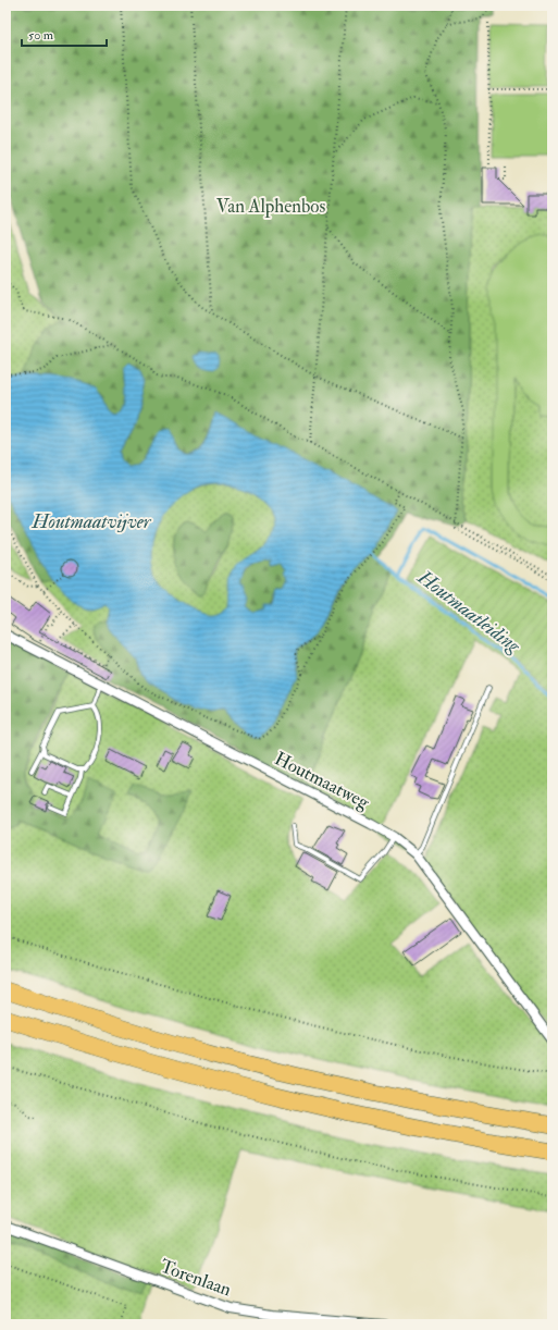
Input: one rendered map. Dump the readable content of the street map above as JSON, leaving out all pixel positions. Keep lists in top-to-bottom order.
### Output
{
  "streets": {
    "street": ["Houtmaatweg", "Torenlaan"]
  },
  "water": ["Houtmaatvijver", "Houtmaatleiding"],
  "parks": ["Van Alphenbos"],
  "scale_bar": "50 m"
}
